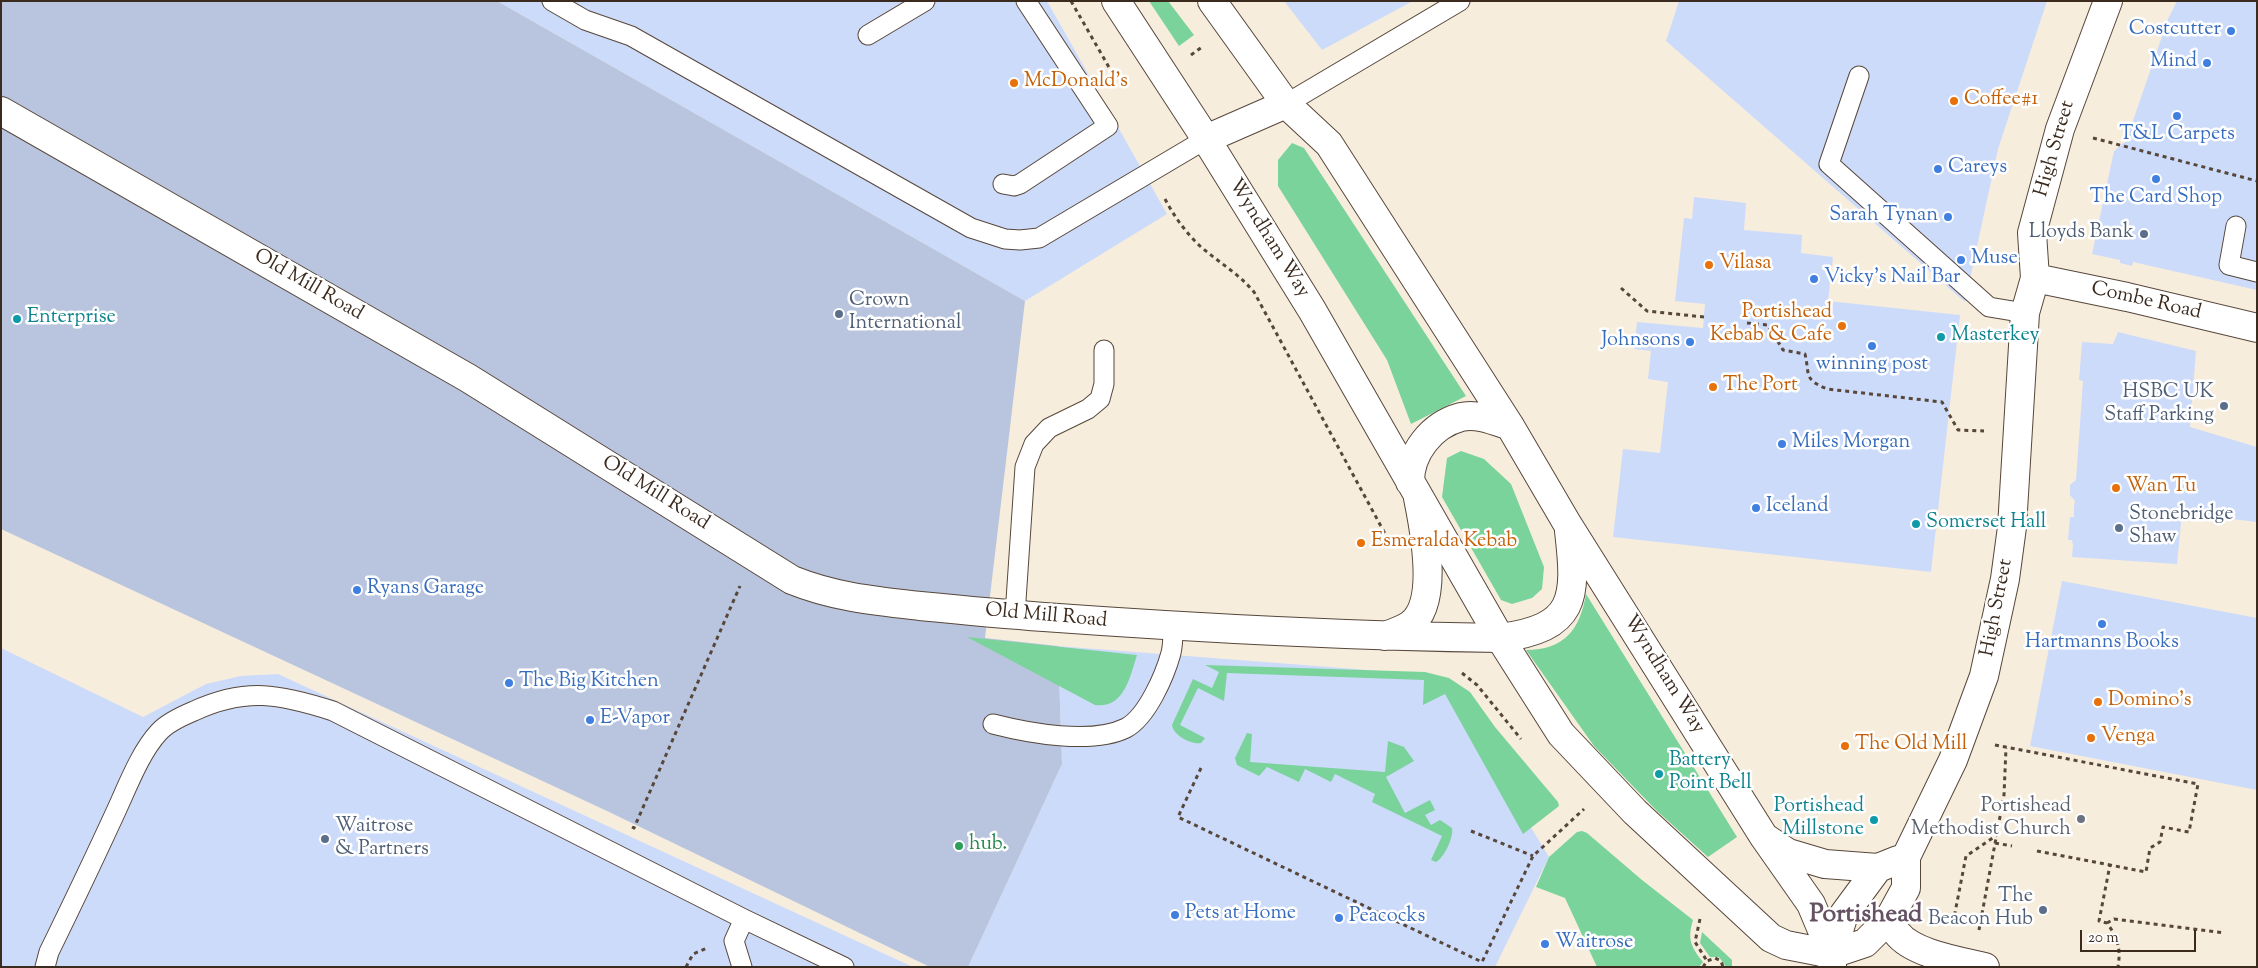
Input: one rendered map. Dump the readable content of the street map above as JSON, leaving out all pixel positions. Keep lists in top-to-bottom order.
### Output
{
  "streets": {
    "main road": [
      "High Street",
      "Wyndham Way",
      "Old Mill Road",
      "Combe Road"
    ]
  },
  "crossings": [
    ["High Street", "Wyndham Way"],
    ["High Street", "Combe Road"],
    ["Wyndham Way", "Old Mill Road"]
  ],
  "districts": ["Portishead"],
  "places": [
    "Costcutter",
    "Mind",
    "McDonald's",
    "Coffee#1",
    "T&L Carpets",
    "Careys",
    "The Card Shop",
    "Sarah Tynan",
    "Lloyds Bank",
    "Muse",
    "Vilasa",
    "Vicky's Nail Bar",
    "Crown International",
    "Enterprise",
    "Portishead Kebab & Cafe",
    "Masterkey",
    "Johnsons",
    "winning post",
    "The Port",
    "HSBC UK Staff Parking",
    "Miles Morgan",
    "Wan Tu",
    "Iceland",
    "Somerset Hall",
    "Stonebridge Shaw",
    "Esmeralda Kebab",
    "Ryans Garage",
    "Hartmanns Books",
    "The Big Kitchen",
    "Domino's",
    "E-Vapor",
    "Venga",
    "The Old Mill",
    "Battery Point Bell",
    "Portishead Methodist Church",
    "Portishead Millstone",
    "Waitrose & Partners",
    "hub.",
    "The Beacon Hub",
    "Pets at Home",
    "Peacocks",
    "Waitrose"
  ],
  "scale_bar": "20 m"
}
